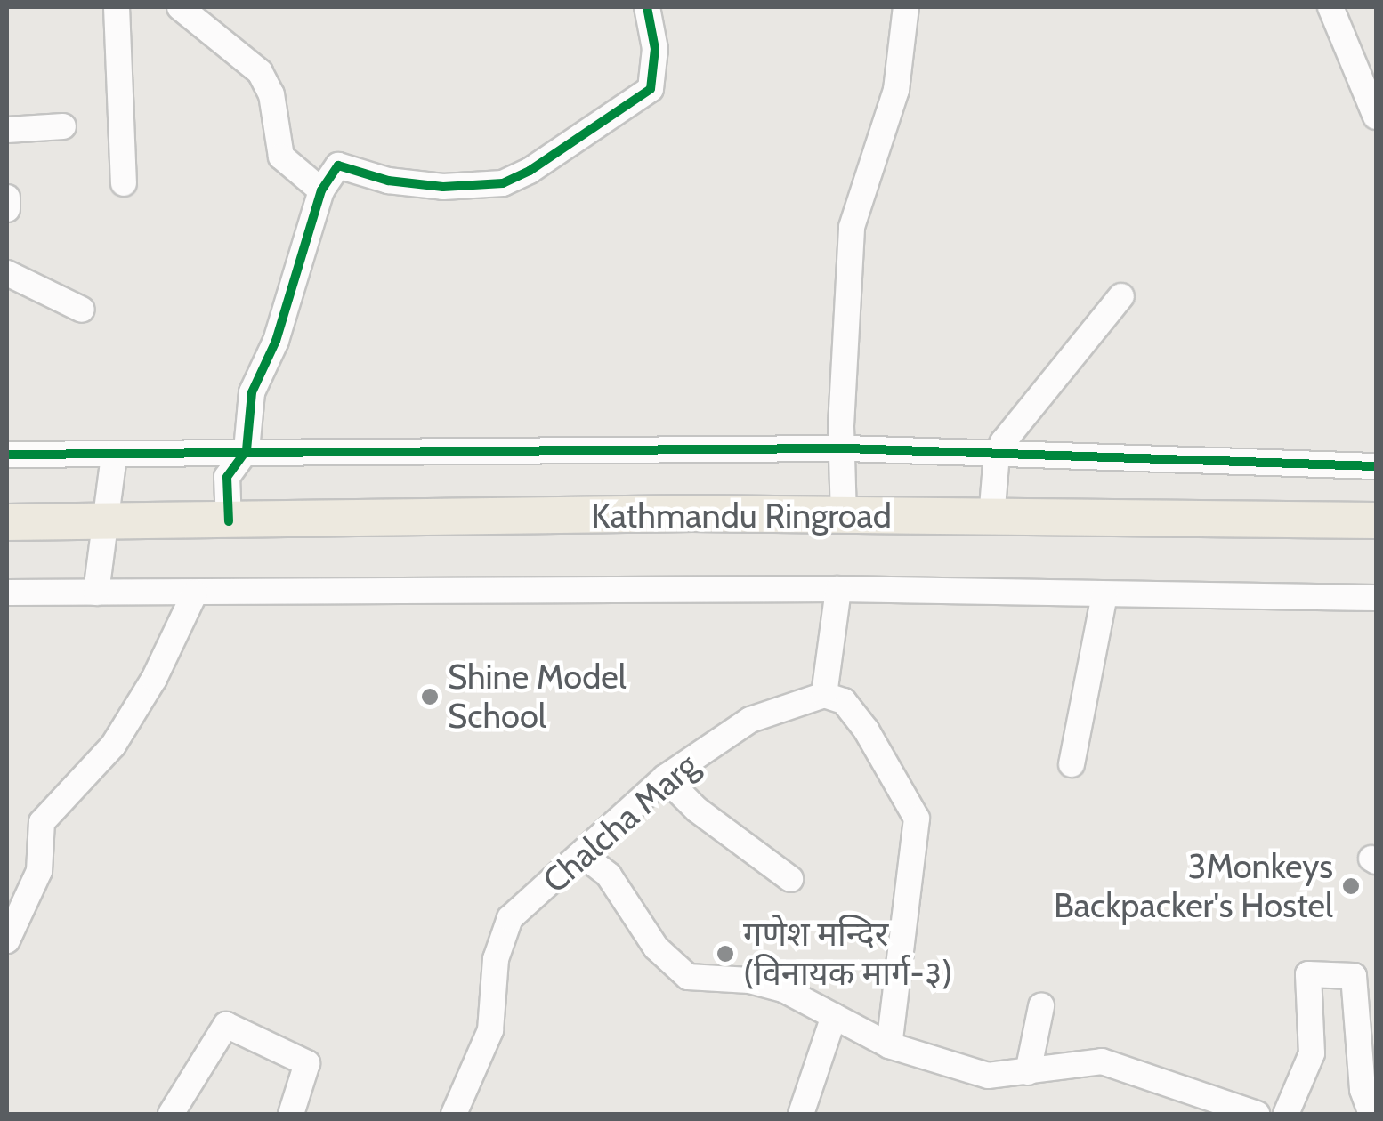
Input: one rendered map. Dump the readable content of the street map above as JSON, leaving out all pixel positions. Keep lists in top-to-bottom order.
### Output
{
  "streets": {
    "highway": ["Kathmandu Ringroad"],
    "street": ["Chalcha Marg"]
  },
  "places": ["Shine Model School", "3Monkeys Backpacker's Hostel", "गणेश मन्दिर (विनायक मार्ग-३)"]
}
